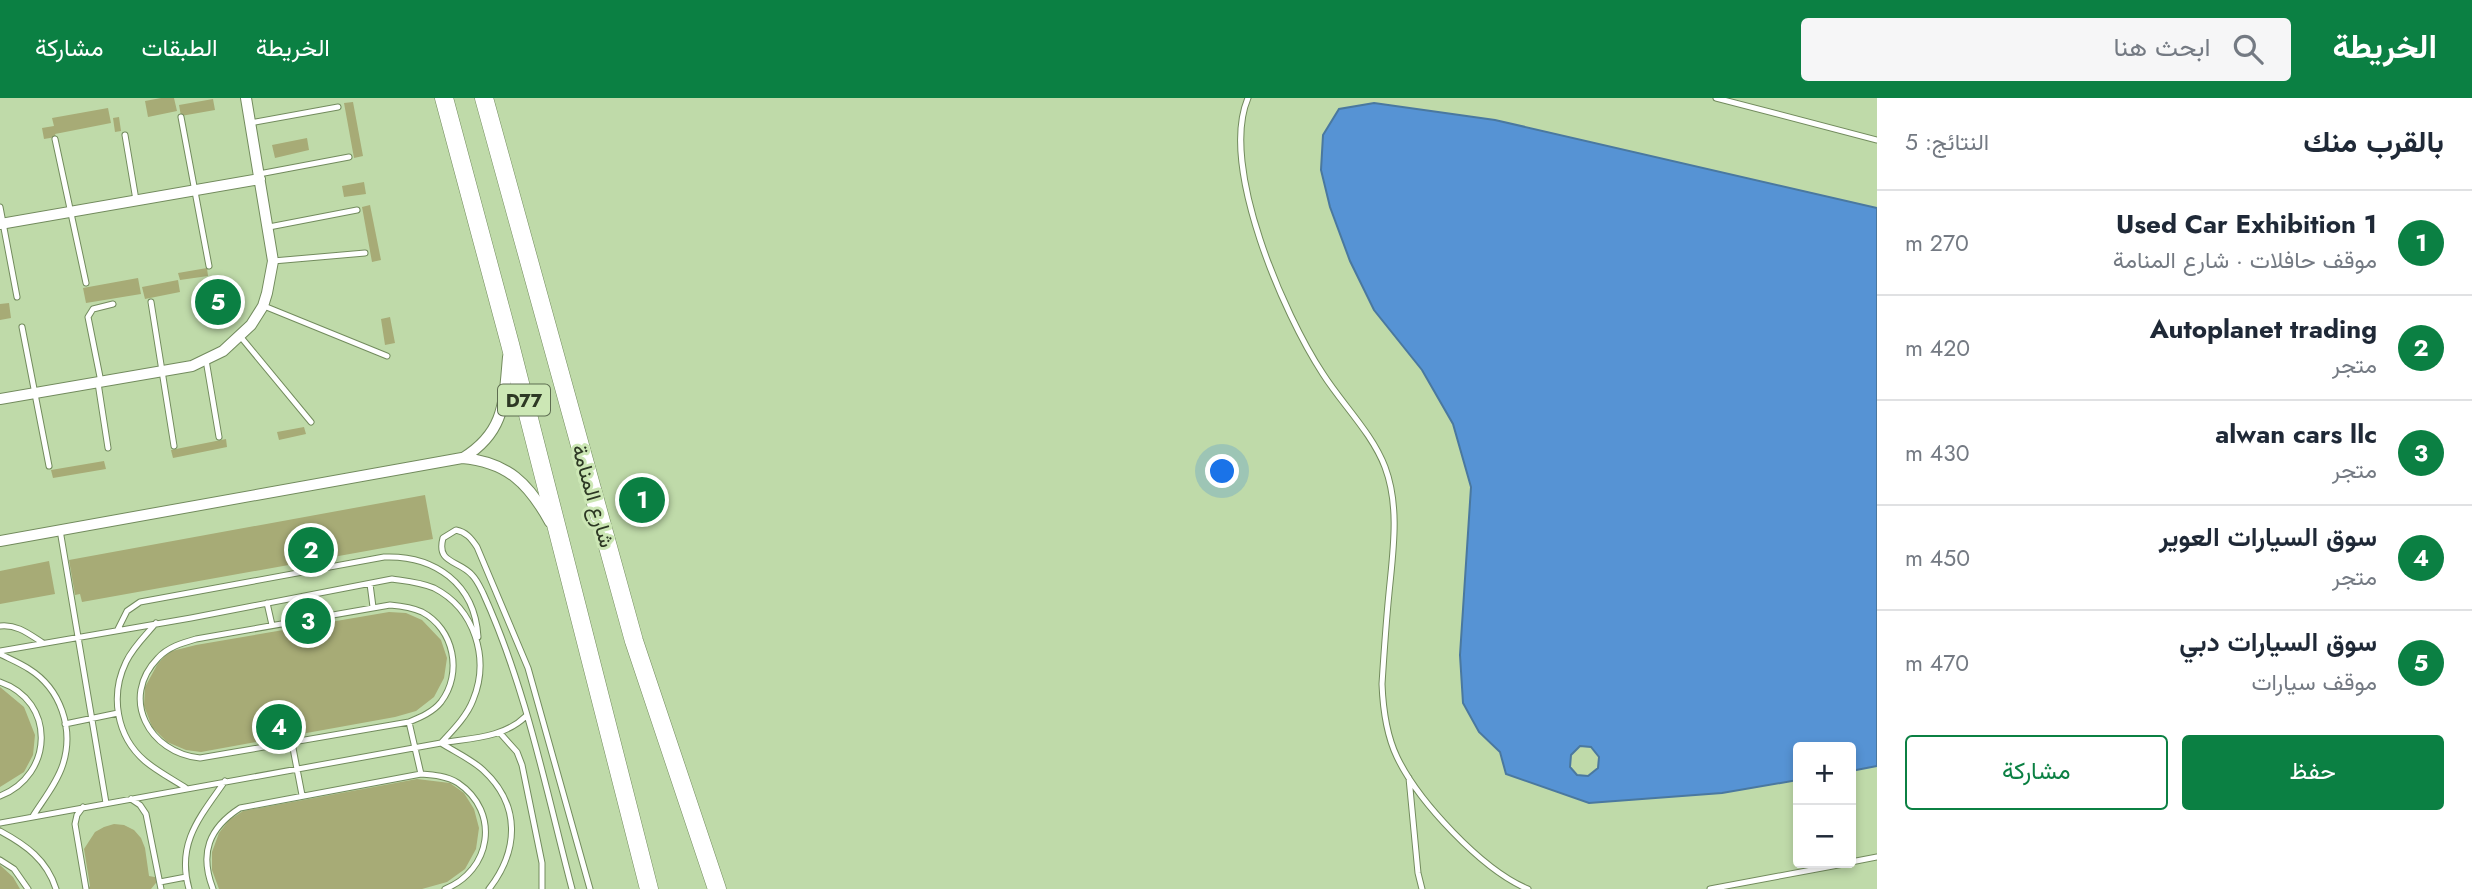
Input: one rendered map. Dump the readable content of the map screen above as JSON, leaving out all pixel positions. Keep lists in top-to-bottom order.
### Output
{
  "streets": {
    "main road": ["D77", "شارع المنامة"]
  },
  "page": {
    "header": "الخريطة",
    "search": "ابحث هنا",
    "nav": ["الخريطة", "الطبقات", "مشاركة"],
    "heading": ["بالقرب منك", "النتائج: 5"],
    "list": [
      {
        "mark": "1",
        "name": "Used Car Exhibition 1",
        "note": "موقف حافلات · شارع المنامة",
        "value": "270 m"
      },
      {
        "mark": "2",
        "name": "Autoplanet trading",
        "note": "متجر",
        "value": "420 m"
      },
      {
        "mark": "3",
        "name": "alwan cars llc",
        "note": "متجر",
        "value": "430 m"
      },
      {
        "mark": "4",
        "name": "سوق السيارات العوير",
        "note": "متجر",
        "value": "450 m"
      },
      {
        "mark": "5",
        "name": "سوق السيارات دبي",
        "note": "موقف سيارات",
        "value": "470 m"
      }
    ],
    "pins": [
      "5",
      "1",
      "2",
      "3",
      "4"
    ],
    "buttons": ["حفظ", "مشاركة"],
    "map_buttons": ["+", "−"]
  }
}
